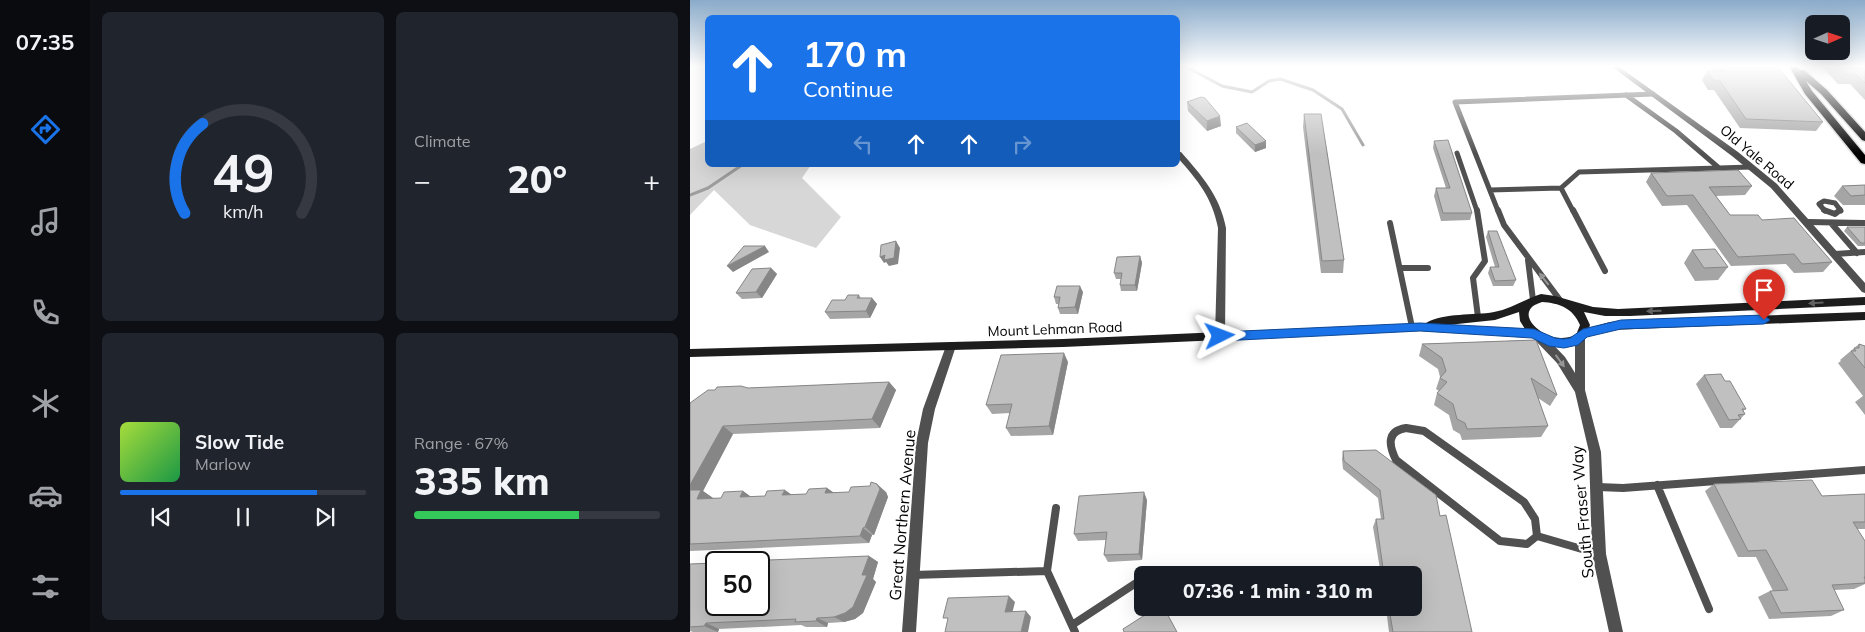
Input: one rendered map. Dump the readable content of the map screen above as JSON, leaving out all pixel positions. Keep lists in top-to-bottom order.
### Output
{
  "streets": {
    "main road": ["Mount Lehman Road"],
    "street": ["Old Yale Road", "South Fraser Way", "Great Northern Avenue"]
  },
  "crossings": [
    ["Mount Lehman Road", "South Fraser Way"],
    ["Mount Lehman Road", "Great Northern Avenue"]
  ],
  "north": "right",
  "page": {
    "tabs": "07:35",
    "tile": [
      "Climate",
      ["Range · 67%", "335 km"]
    ],
    "turn": ["170 m", "Continue"],
    "heat": ["−", "20°", "+"],
    "song": ["Slow Tide", "Marlow"],
    "limit": "50",
    "trip": "07:36 · 1 min · 310 m",
    "gauge": ["49", "km/h"]
  }
}
